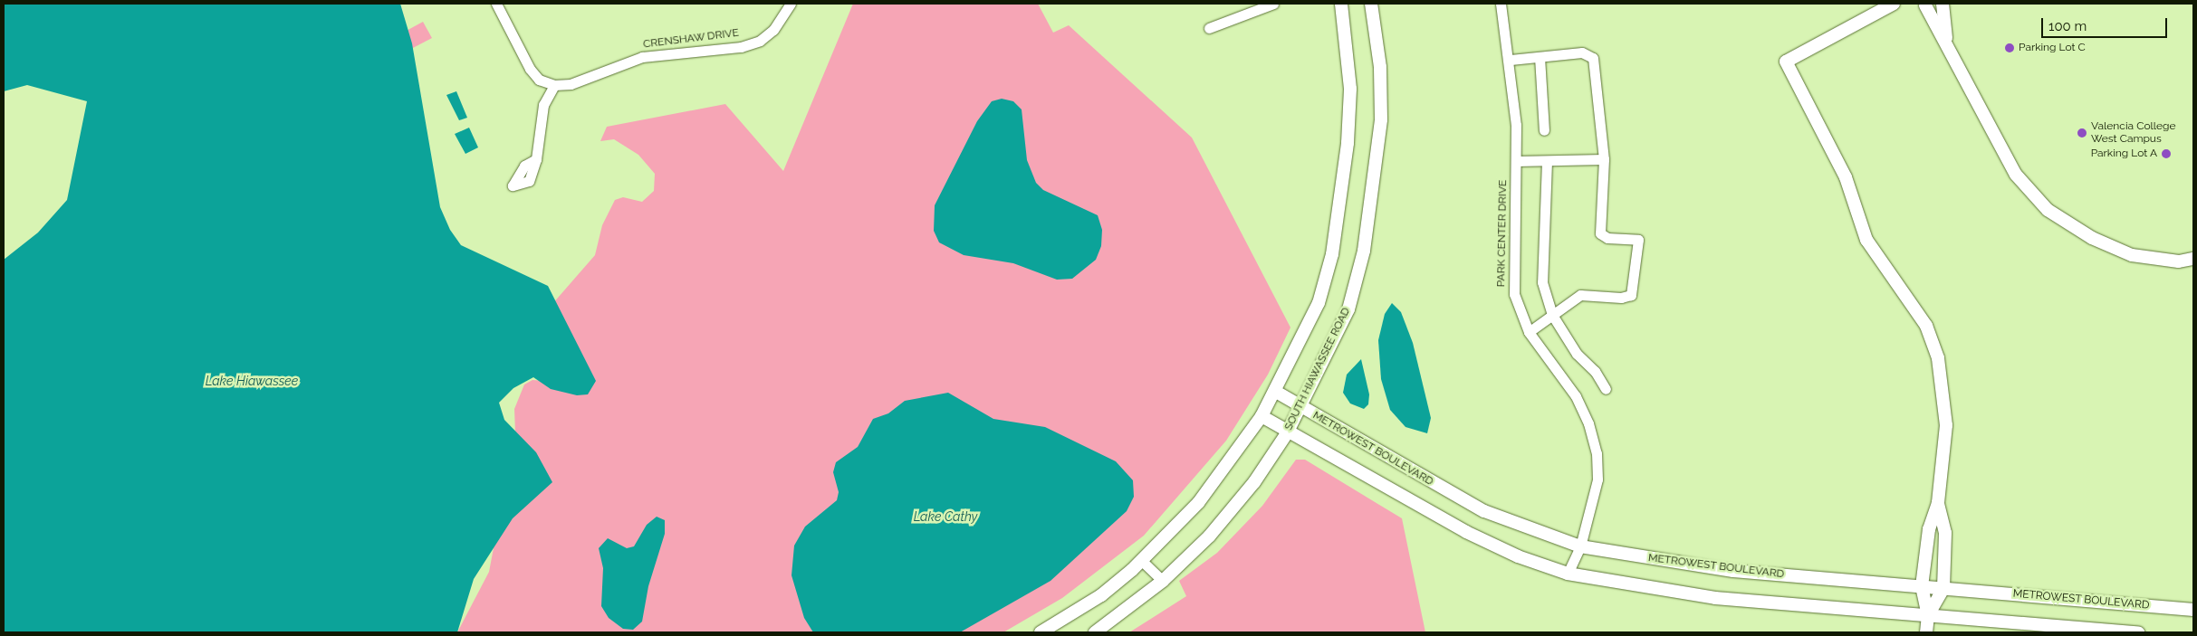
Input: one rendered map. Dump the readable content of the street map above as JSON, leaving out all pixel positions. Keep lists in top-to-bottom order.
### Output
{
  "streets": {
    "street": [
      "CRENSHAW DRIVE",
      "PARK CENTER DRIVE",
      "SOUTH HIAWASSEE ROAD",
      "METROWEST BOULEVARD"
    ]
  },
  "crossings": [
    ["PARK CENTER DRIVE", "METROWEST BOULEVARD"],
    ["SOUTH HIAWASSEE ROAD", "METROWEST BOULEVARD"]
  ],
  "water": ["Lake Hiawassee", "Lake Cathy"],
  "places": ["Parking Lot C", "Valencia College West Campus", "Parking Lot A"],
  "scale_bar": "100 m"
}
